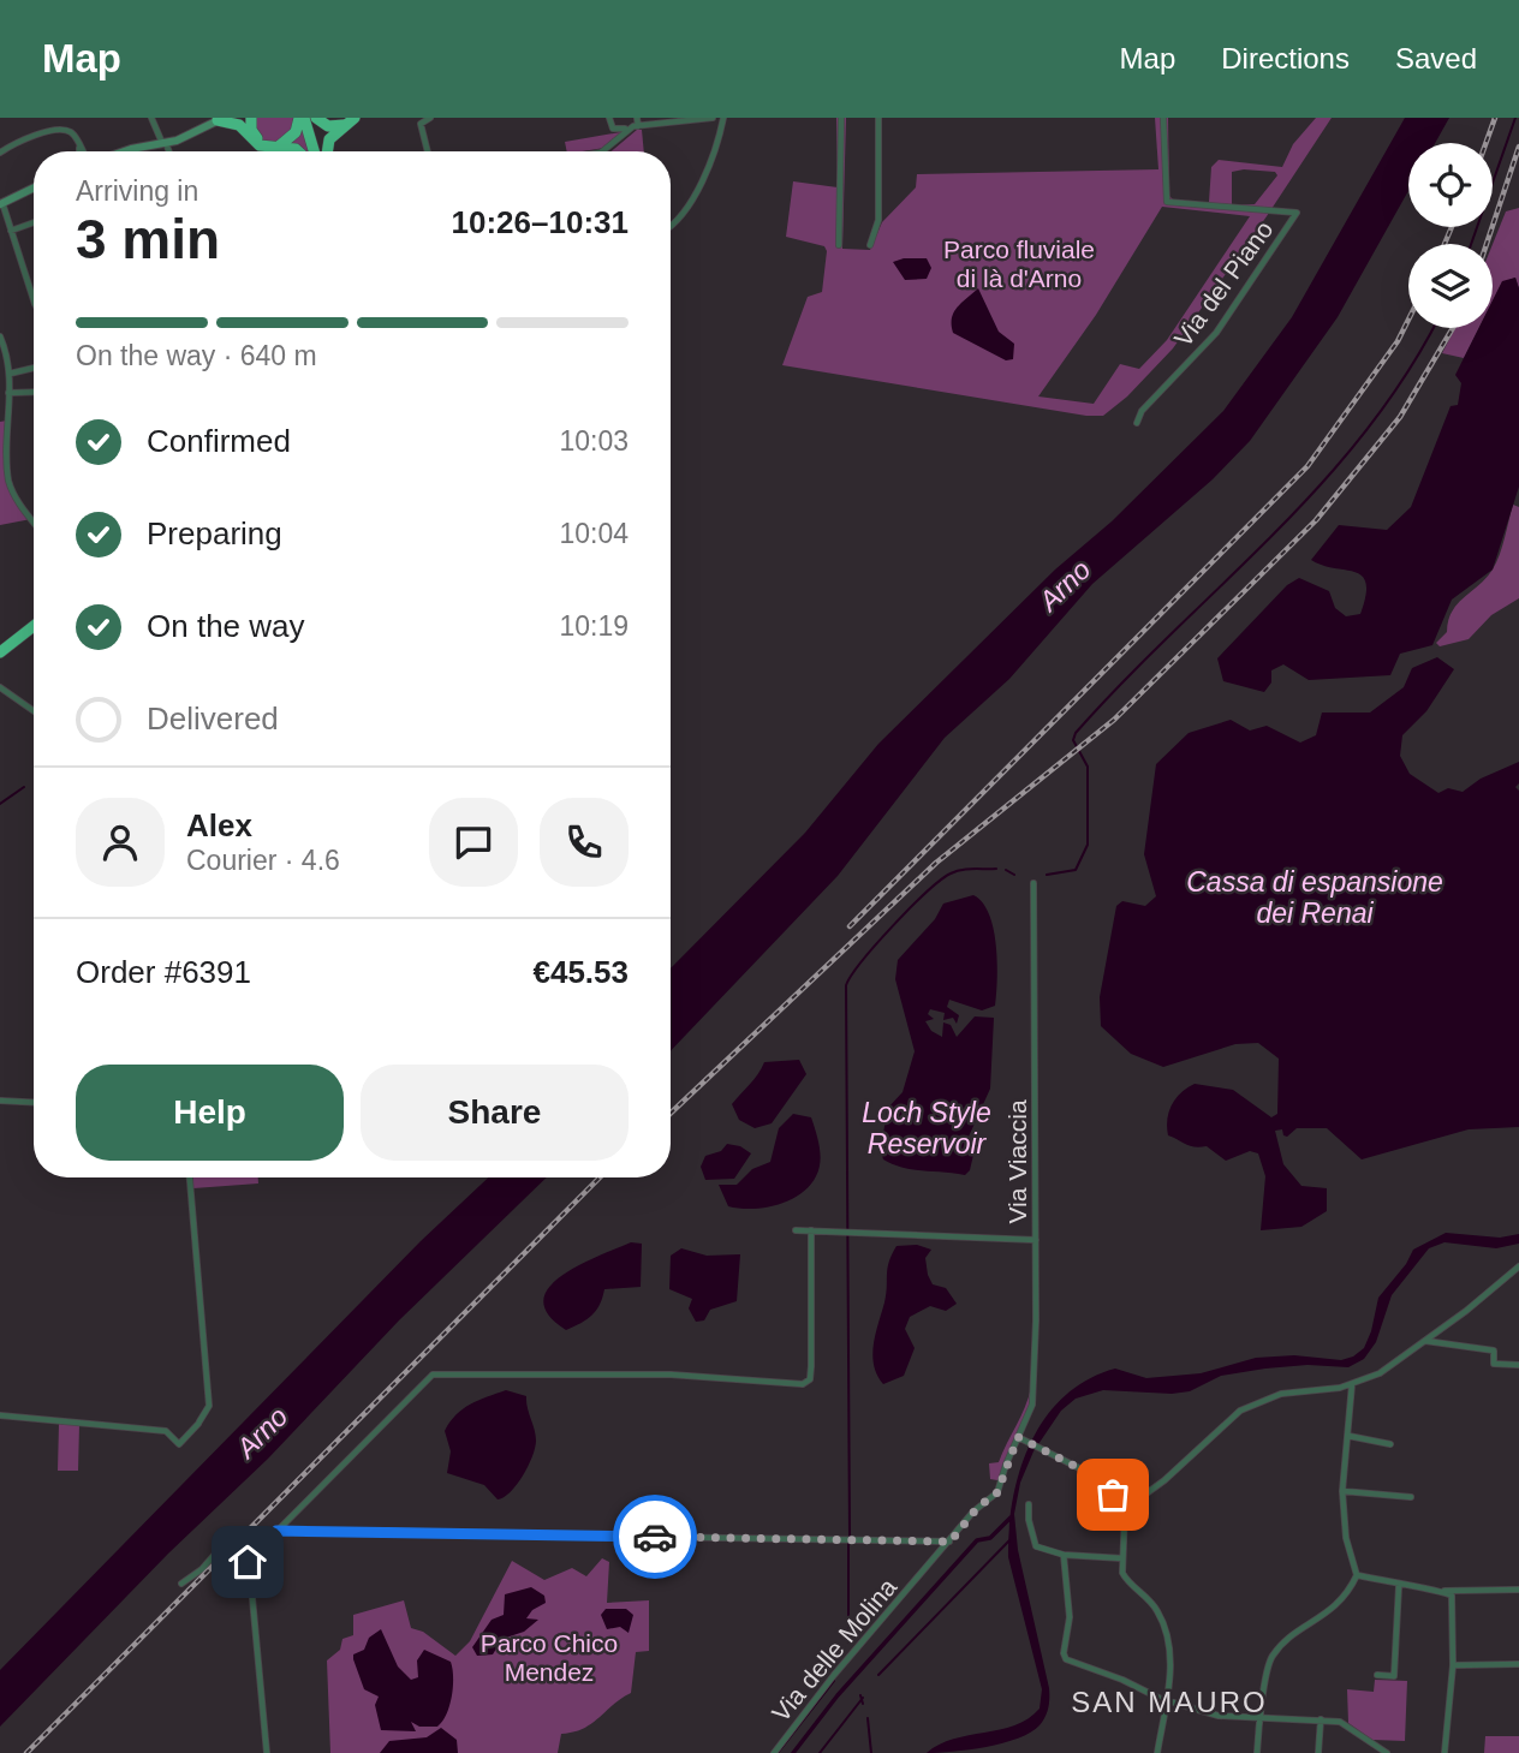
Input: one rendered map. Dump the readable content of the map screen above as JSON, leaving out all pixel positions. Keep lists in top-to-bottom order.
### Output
{
  "streets": {
    "street": ["Via del Piano", "Via Viaccia", "Via delle Molina"]
  },
  "crossings": [
    ["Via Viaccia", "Via delle Molina"]
  ],
  "districts": ["SAN MAURO"],
  "water": ["Arno", "Cassa di espansione dei Renai", "Loch Style Reservoir"],
  "parks": ["Parco fluviale di là d'Arno", "Parco Chico Mendez"],
  "page": {
    "header": "Map",
    "nav": ["Map", "Directions", "Saved"],
    "heading": ["3 min", "Arriving in", "10:26–10:31"],
    "panel": [
      "Alex",
      "Courier · 4.6",
      "Order #6391",
      "€45.53"
    ],
    "bar": "On the way · 640 m",
    "list": [
      ["Confirmed", "10:03"],
      ["Preparing", "10:04"],
      ["On the way", "10:19"],
      "Delivered"
    ],
    "buttons": ["Help", "Share"]
  }
}
